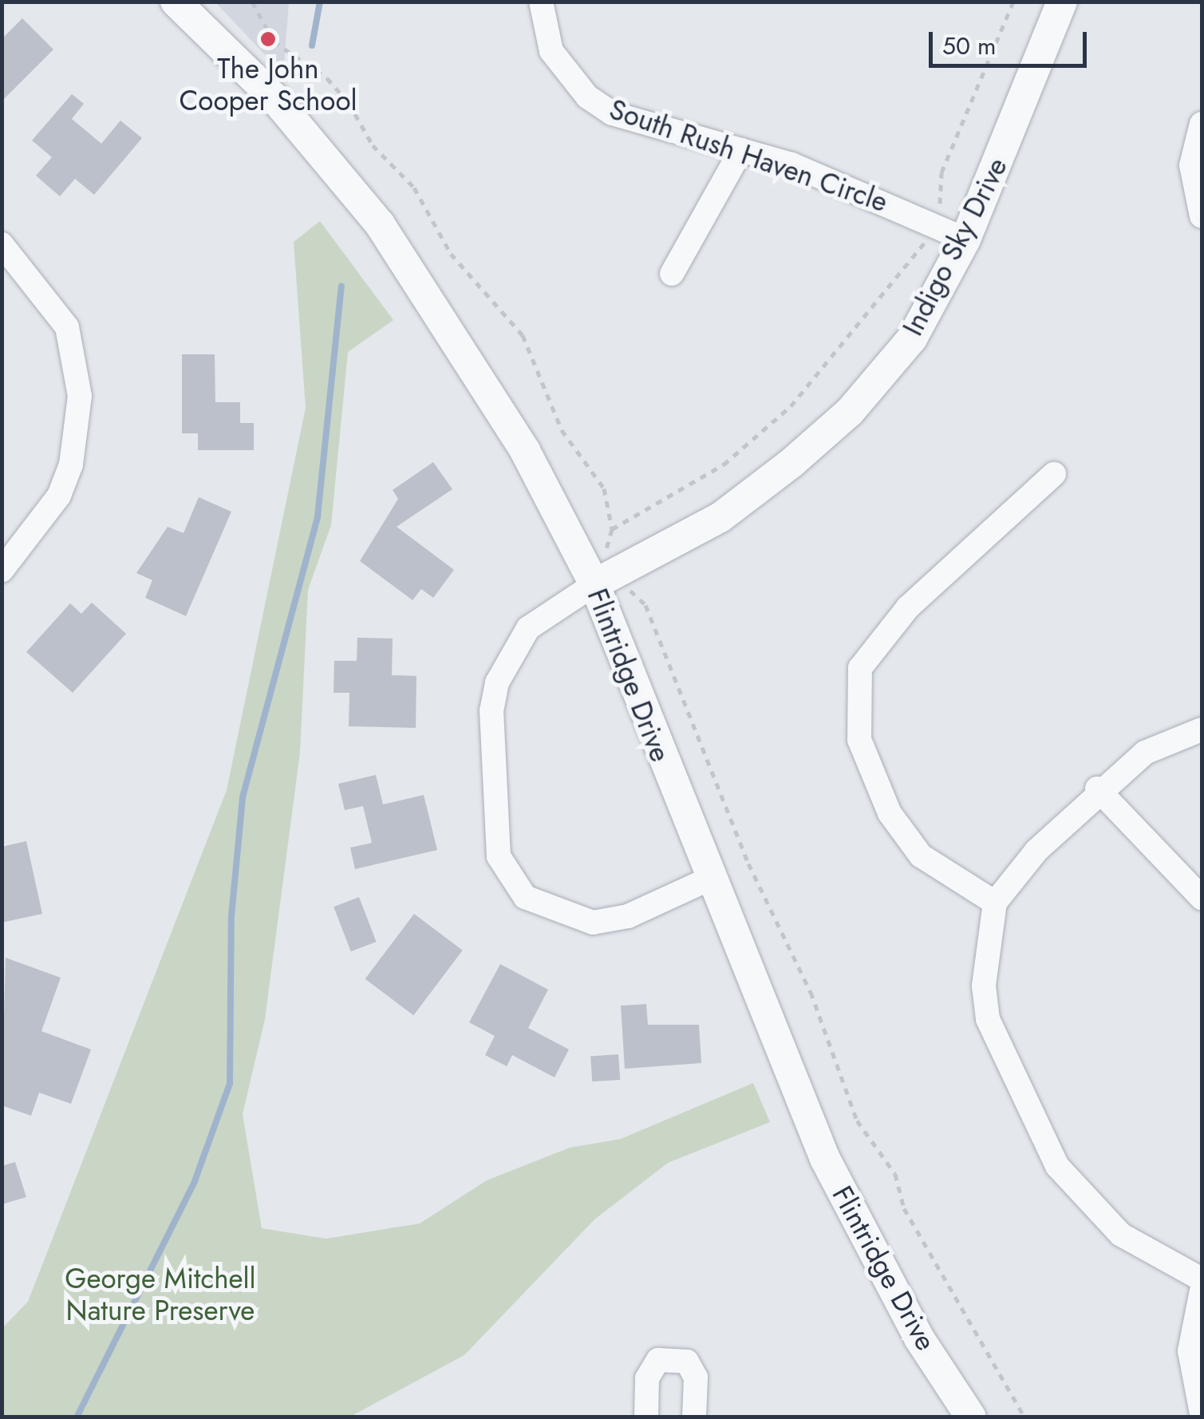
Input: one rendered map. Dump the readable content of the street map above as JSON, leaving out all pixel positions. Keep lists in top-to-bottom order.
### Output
{
  "streets": {
    "street": ["South Rush Haven Circle", "Indigo Sky Drive", "Flintridge Drive"]
  },
  "crossings": [
    ["South Rush Haven Circle", "Indigo Sky Drive"],
    ["Indigo Sky Drive", "Flintridge Drive"]
  ],
  "parks": ["George Mitchell Nature Preserve"],
  "places": ["The John Cooper School"],
  "scale_bar": "50 m"
}
